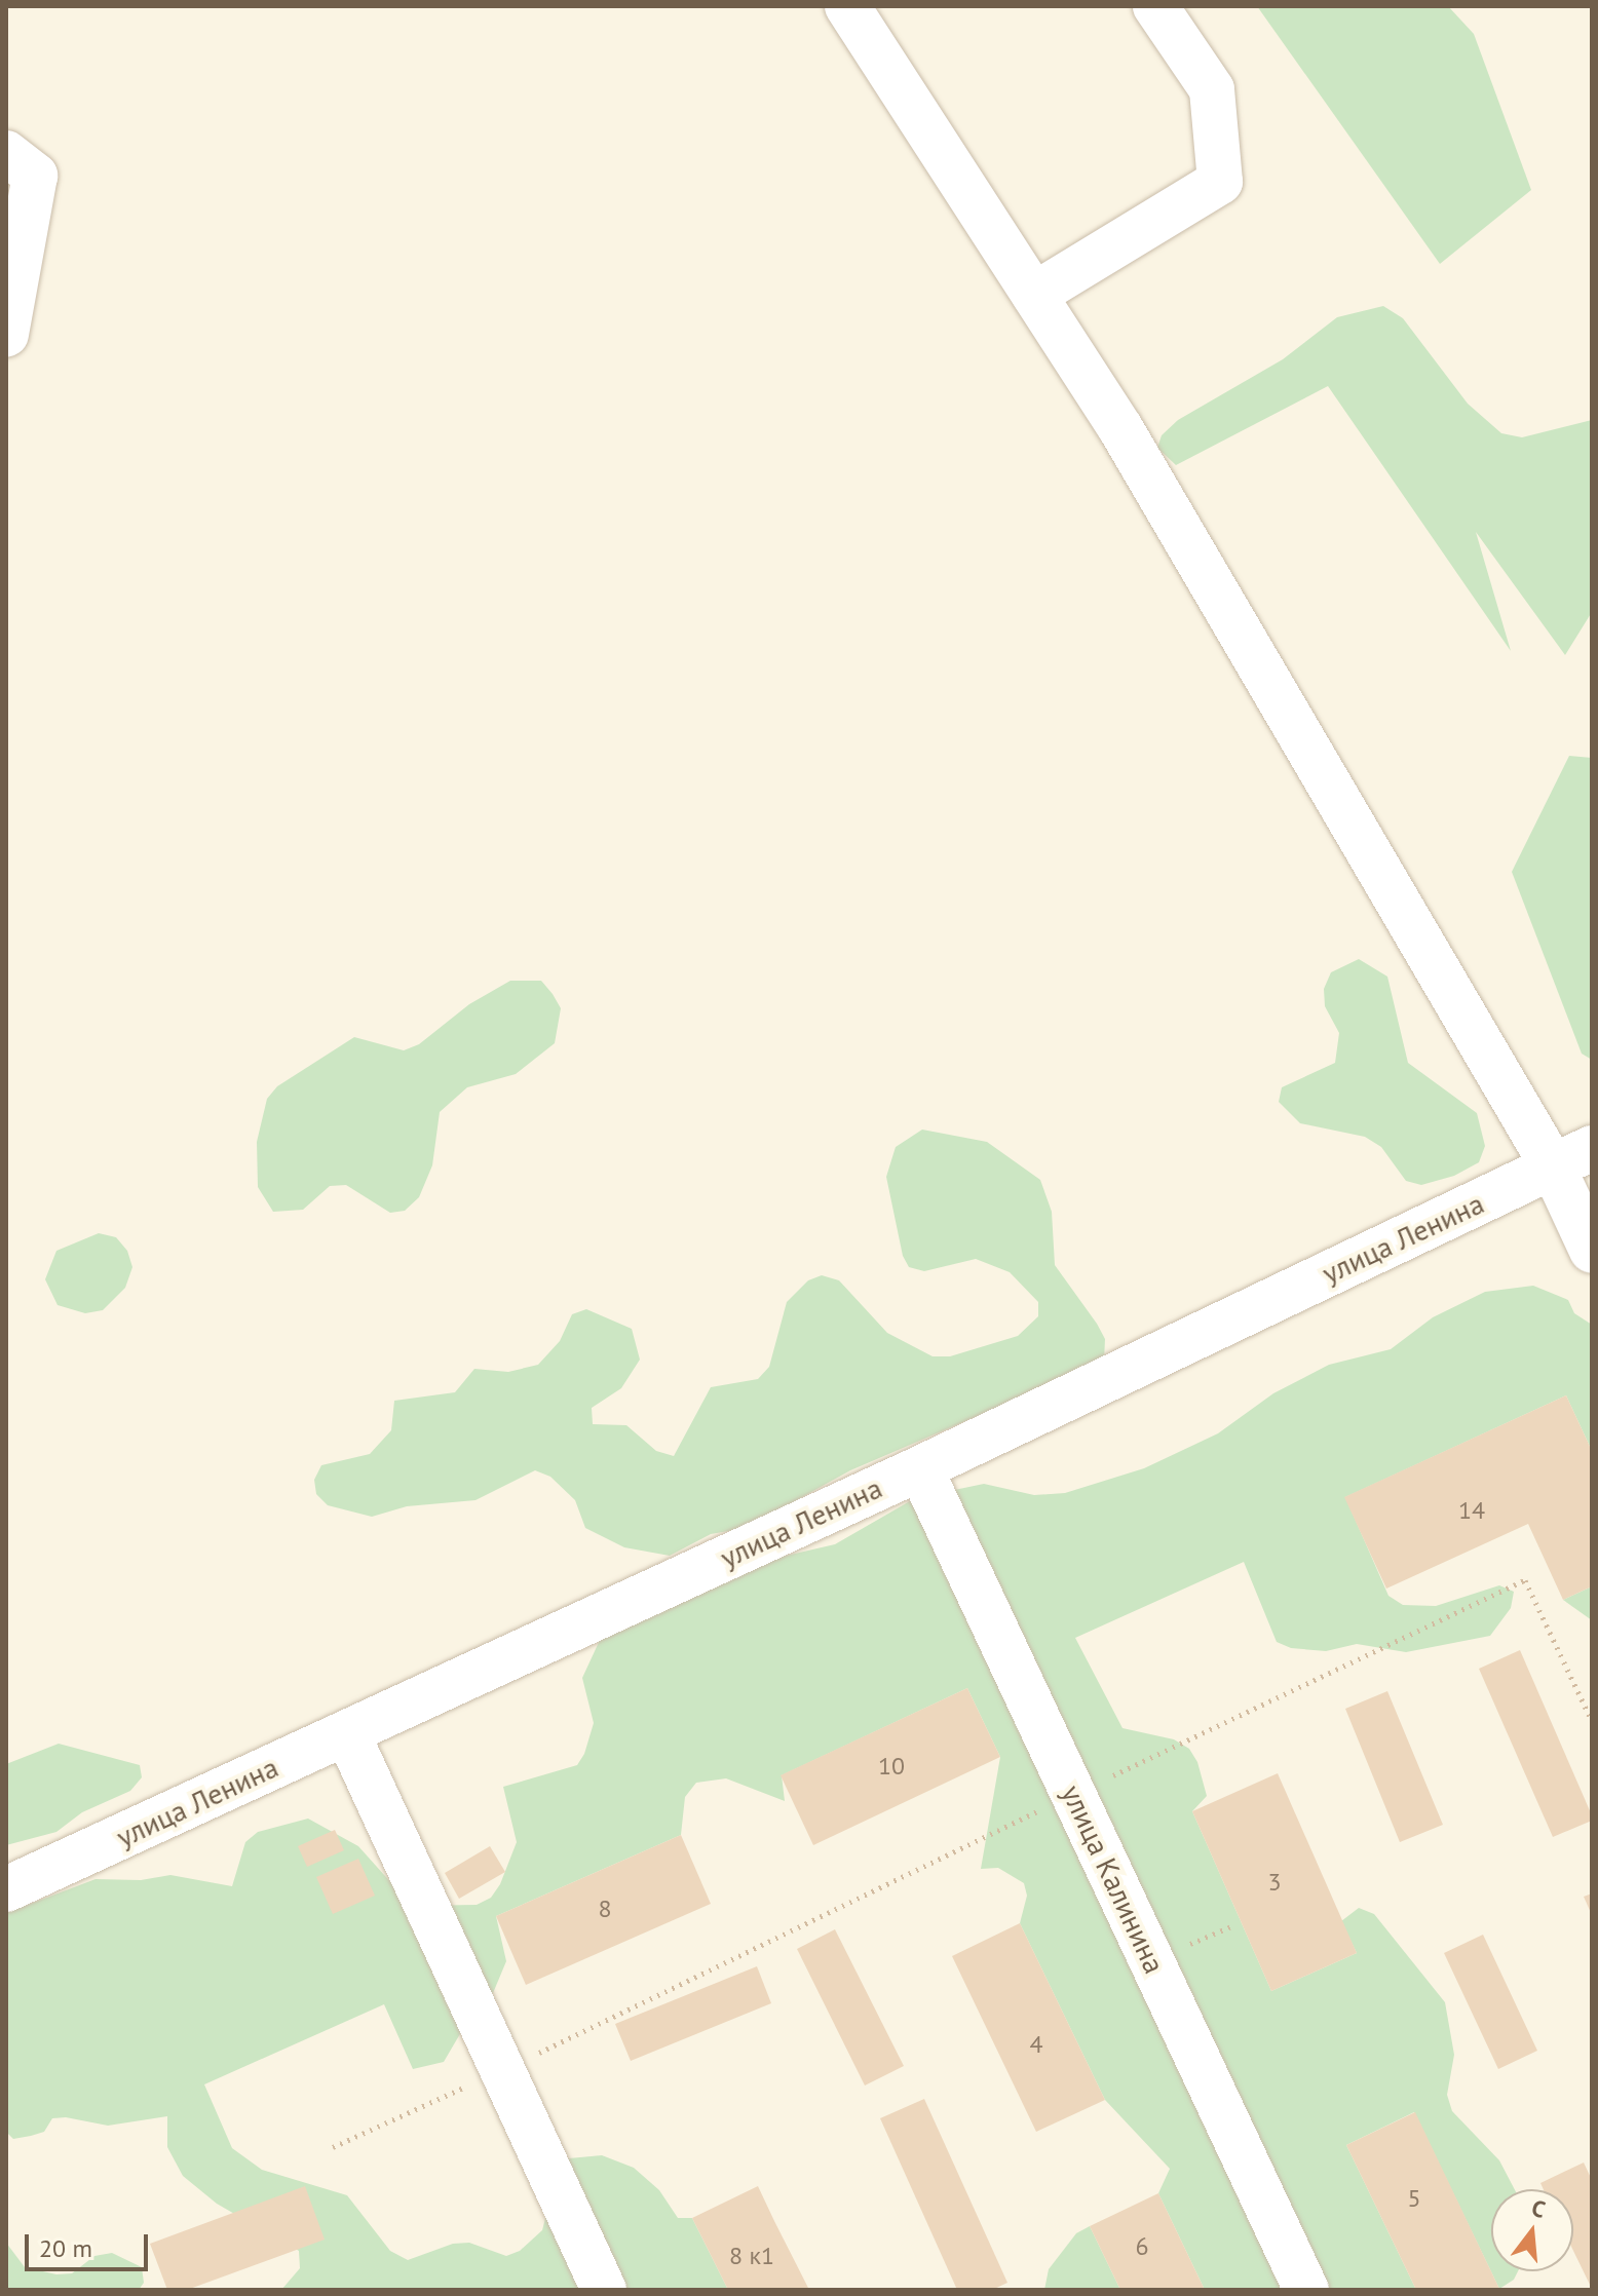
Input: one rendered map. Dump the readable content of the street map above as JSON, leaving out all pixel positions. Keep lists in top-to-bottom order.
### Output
{
  "streets": {
    "street": ["улица Ленина", "улица Калинина"]
  },
  "crossings": [
    ["улица Ленина", "улица Калинина"]
  ],
  "house_numbers": [
    "14",
    "10",
    "3",
    "8",
    "4",
    "5",
    "6",
    "8 к1"
  ],
  "scale_bar": "20 m",
  "north": "top"
}
